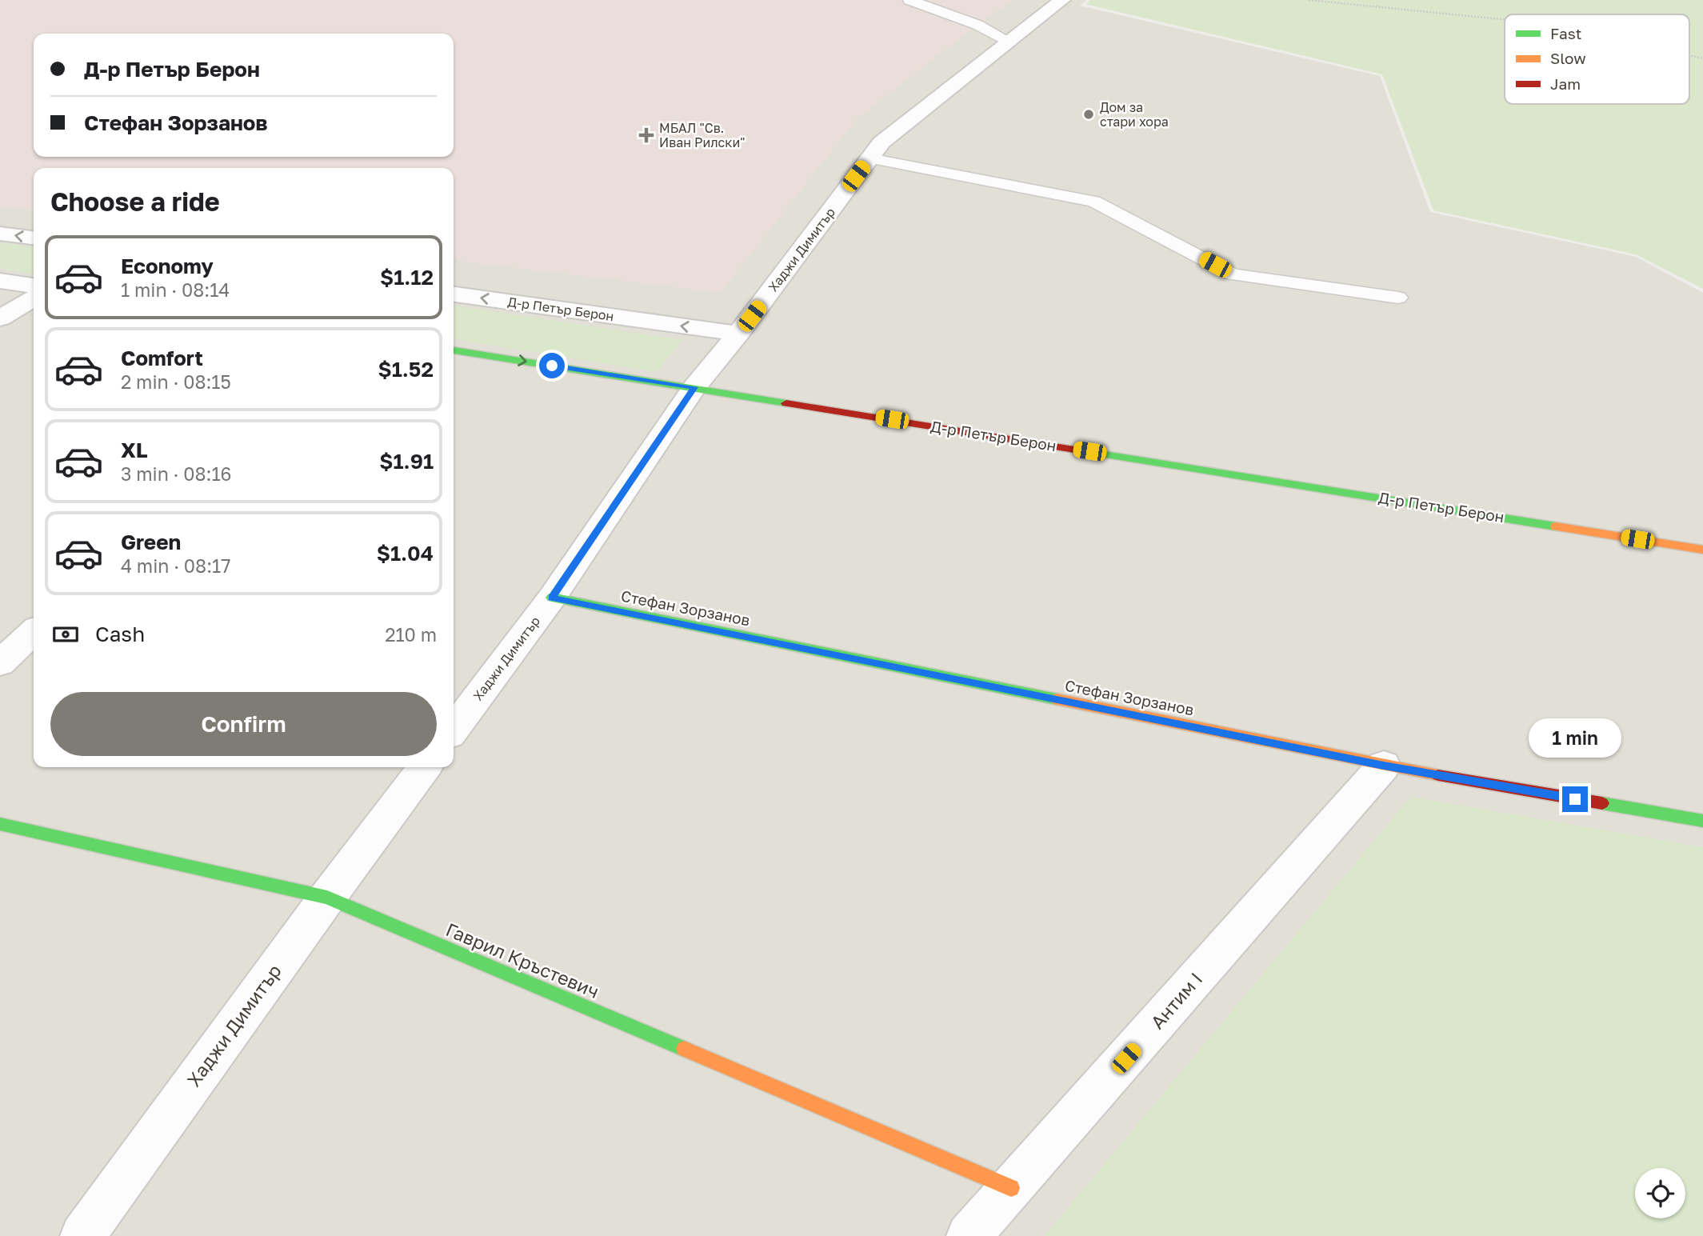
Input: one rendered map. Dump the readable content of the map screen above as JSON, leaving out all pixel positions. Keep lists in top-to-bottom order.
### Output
{
  "streets": {
    "street": [
      "Хаджи Димитър",
      "Д-р Петър Берон",
      "Стефан Зорзанов",
      "Гаврил Кръстевич",
      "Антим I"
    ]
  },
  "crossings": [
    ["Хаджи Димитър", "Д-р Петър Берон"],
    ["Хаджи Димитър", "Стефан Зорзанов"],
    ["Хаджи Димитър", "Гаврил Кръстевич"],
    ["Стефан Зорзанов", "Антим I"],
    ["Гаврил Кръстевич", "Антим I"]
  ],
  "places": {
    "other": ["Дом за стари хора"],
    "health": ["МБАЛ \"Св. Иван Рилски\""]
  },
  "legend": ["Fast", "Slow", "Jam"],
  "page": {
    "banner": ["Д-р Петър Берон", "Стефан Зорзанов"],
    "heading": "Choose a ride",
    "list": [
      {
        "name": "Economy",
        "note": "1 min · 08:14",
        "value": "$1.12"
      },
      {
        "name": "Comfort",
        "note": "2 min · 08:15",
        "value": "$1.52"
      },
      {
        "name": "XL",
        "note": "3 min · 08:16",
        "value": "$1.91"
      },
      {
        "name": "Green",
        "note": "4 min · 08:17",
        "value": "$1.04"
      }
    ],
    "pay": ["Cash", "210 m"],
    "buttons": "Confirm",
    "bubble": "1 min"
  }
}
